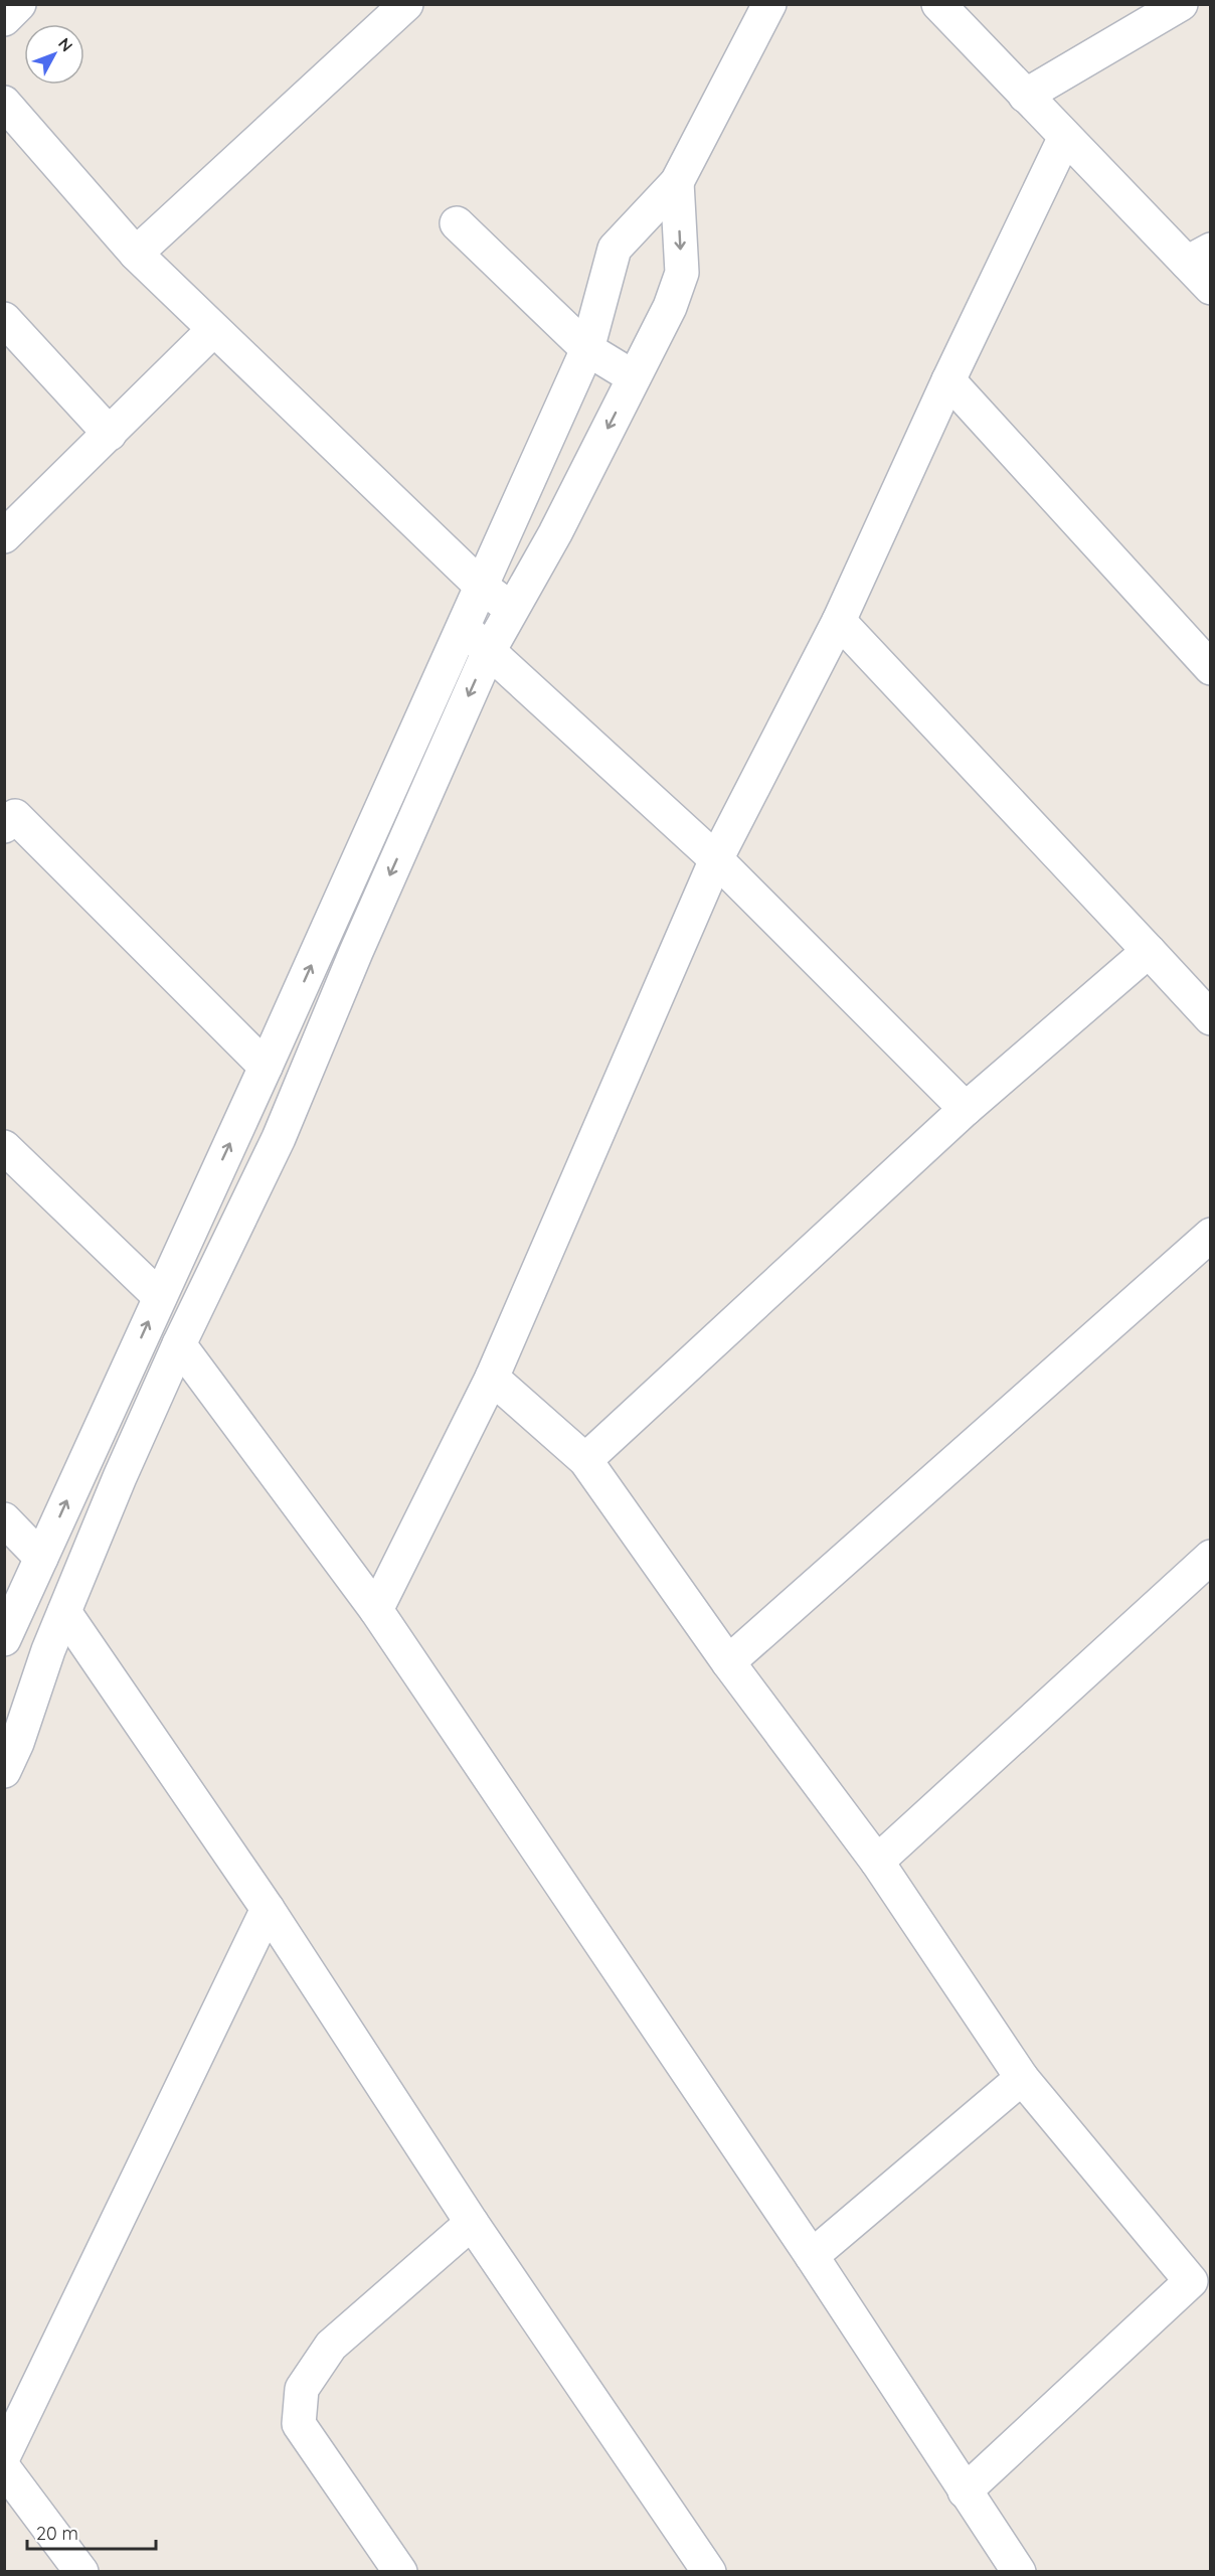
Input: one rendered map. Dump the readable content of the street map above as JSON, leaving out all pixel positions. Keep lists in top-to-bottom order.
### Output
{
  "scale_bar": "20 m",
  "north": "top right"
}
